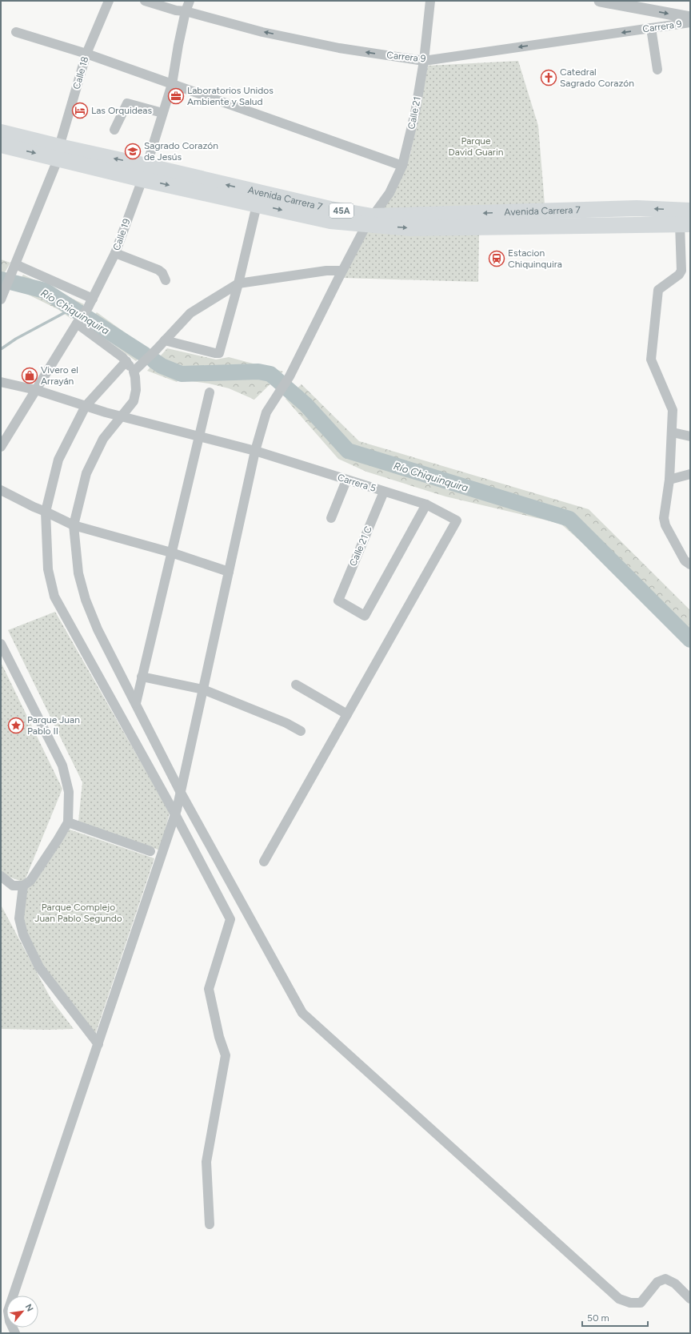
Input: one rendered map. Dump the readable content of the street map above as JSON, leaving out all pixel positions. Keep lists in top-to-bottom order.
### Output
{
  "streets": {
    "main road": ["Avenida Carrera 7", "45A"],
    "street": [
      "Carrera 9",
      "Calle 18",
      "Calle 21",
      "Calle 19",
      "Carrera 5",
      "Calle 21 C"
    ]
  },
  "crossings": [
    ["Carrera 9", "Calle 21"],
    ["Carrera 9", "Calle 19"],
    ["Calle 18", "Avenida Carrera 7"],
    ["Calle 21", "Avenida Carrera 7"],
    ["Calle 21", "Carrera 5"],
    ["Avenida Carrera 7", "Calle 19"],
    ["Calle 19", "Carrera 5"],
    ["Carrera 5", "Calle 21 C"]
  ],
  "water": ["Río Chiquinquira"],
  "parks": ["Parque David Guarin", "Parque Complejo Juan Pablo Segundo"],
  "places": {
    "church": ["Catedral Sagrado Corazón"],
    "office": ["Laboratorios Unidos Ambiente y Salud"],
    "hotel": ["Las Orquideas"],
    "school or university": ["Sagrado Corazón de Jesús"],
    "station": ["Estacion Chiquinquira"],
    "shop": ["Vivero el Arrayán"],
    "place": ["Parque Juan Pablo II"]
  },
  "scale_bar": "50 m",
  "north": "top right"
}
